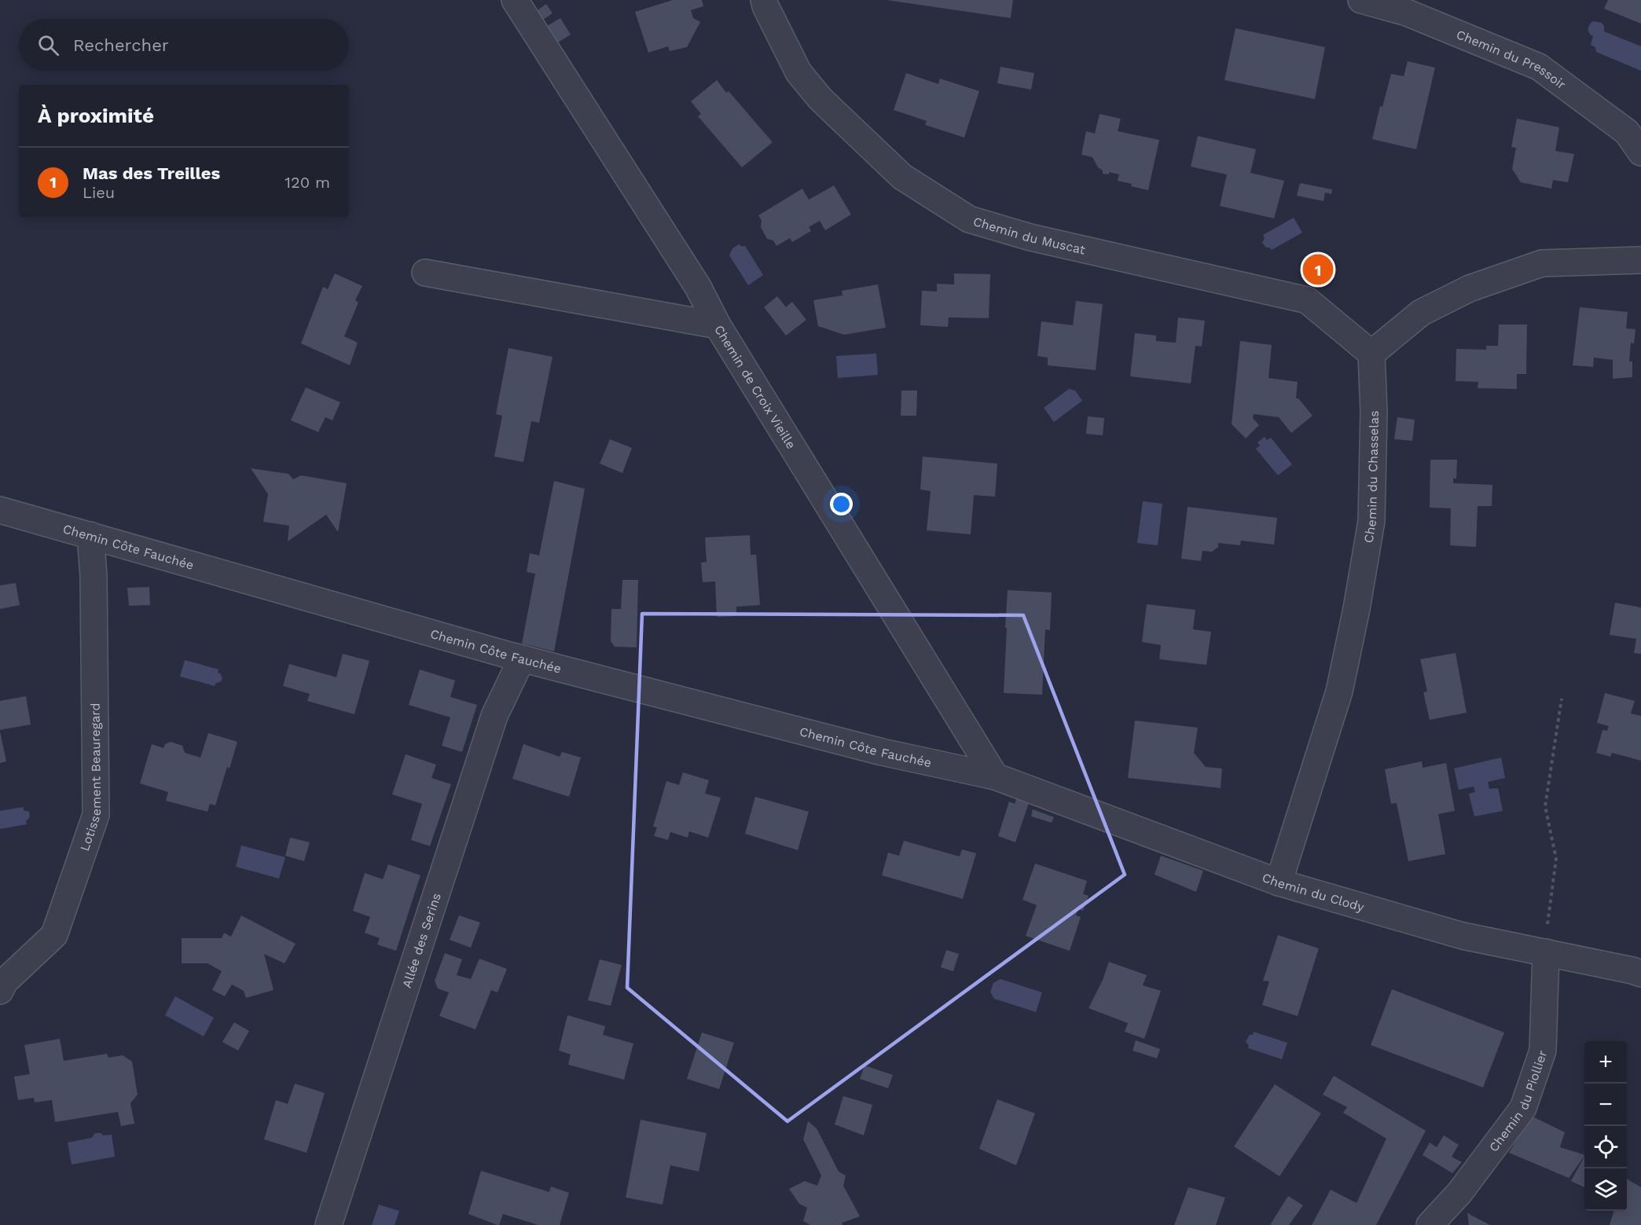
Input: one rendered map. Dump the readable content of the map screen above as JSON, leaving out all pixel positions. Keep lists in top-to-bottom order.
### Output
{
  "streets": {
    "street": [
      "Chemin du Pressoir",
      "Chemin du Muscat",
      "Chemin de Croix Vieille",
      "Chemin du Chasselas",
      "Chemin Côte Fauchée",
      "Lotissement Beauregard",
      "Chemin du Clody",
      "Allée des Serins",
      "Chemin du Piollier"
    ]
  },
  "crossings": [
    ["Chemin du Muscat", "Chemin du Chasselas"],
    ["Chemin de Croix Vieille", "Chemin Côte Fauchée"],
    ["Chemin de Croix Vieille", "Chemin du Clody"],
    ["Chemin du Chasselas", "Chemin du Clody"],
    ["Chemin Côte Fauchée", "Lotissement Beauregard"],
    ["Chemin Côte Fauchée", "Chemin du Clody"],
    ["Chemin Côte Fauchée", "Allée des Serins"],
    ["Chemin du Clody", "Chemin du Piollier"]
  ],
  "page": {
    "search": "Rechercher",
    "heading": "À proximité",
    "list": [
      {
        "mark": "1",
        "name": "Mas des Treilles",
        "note": "Lieu",
        "value": "120 m"
      }
    ],
    "pins": "1",
    "map_buttons": ["+", "−"]
  }
}
